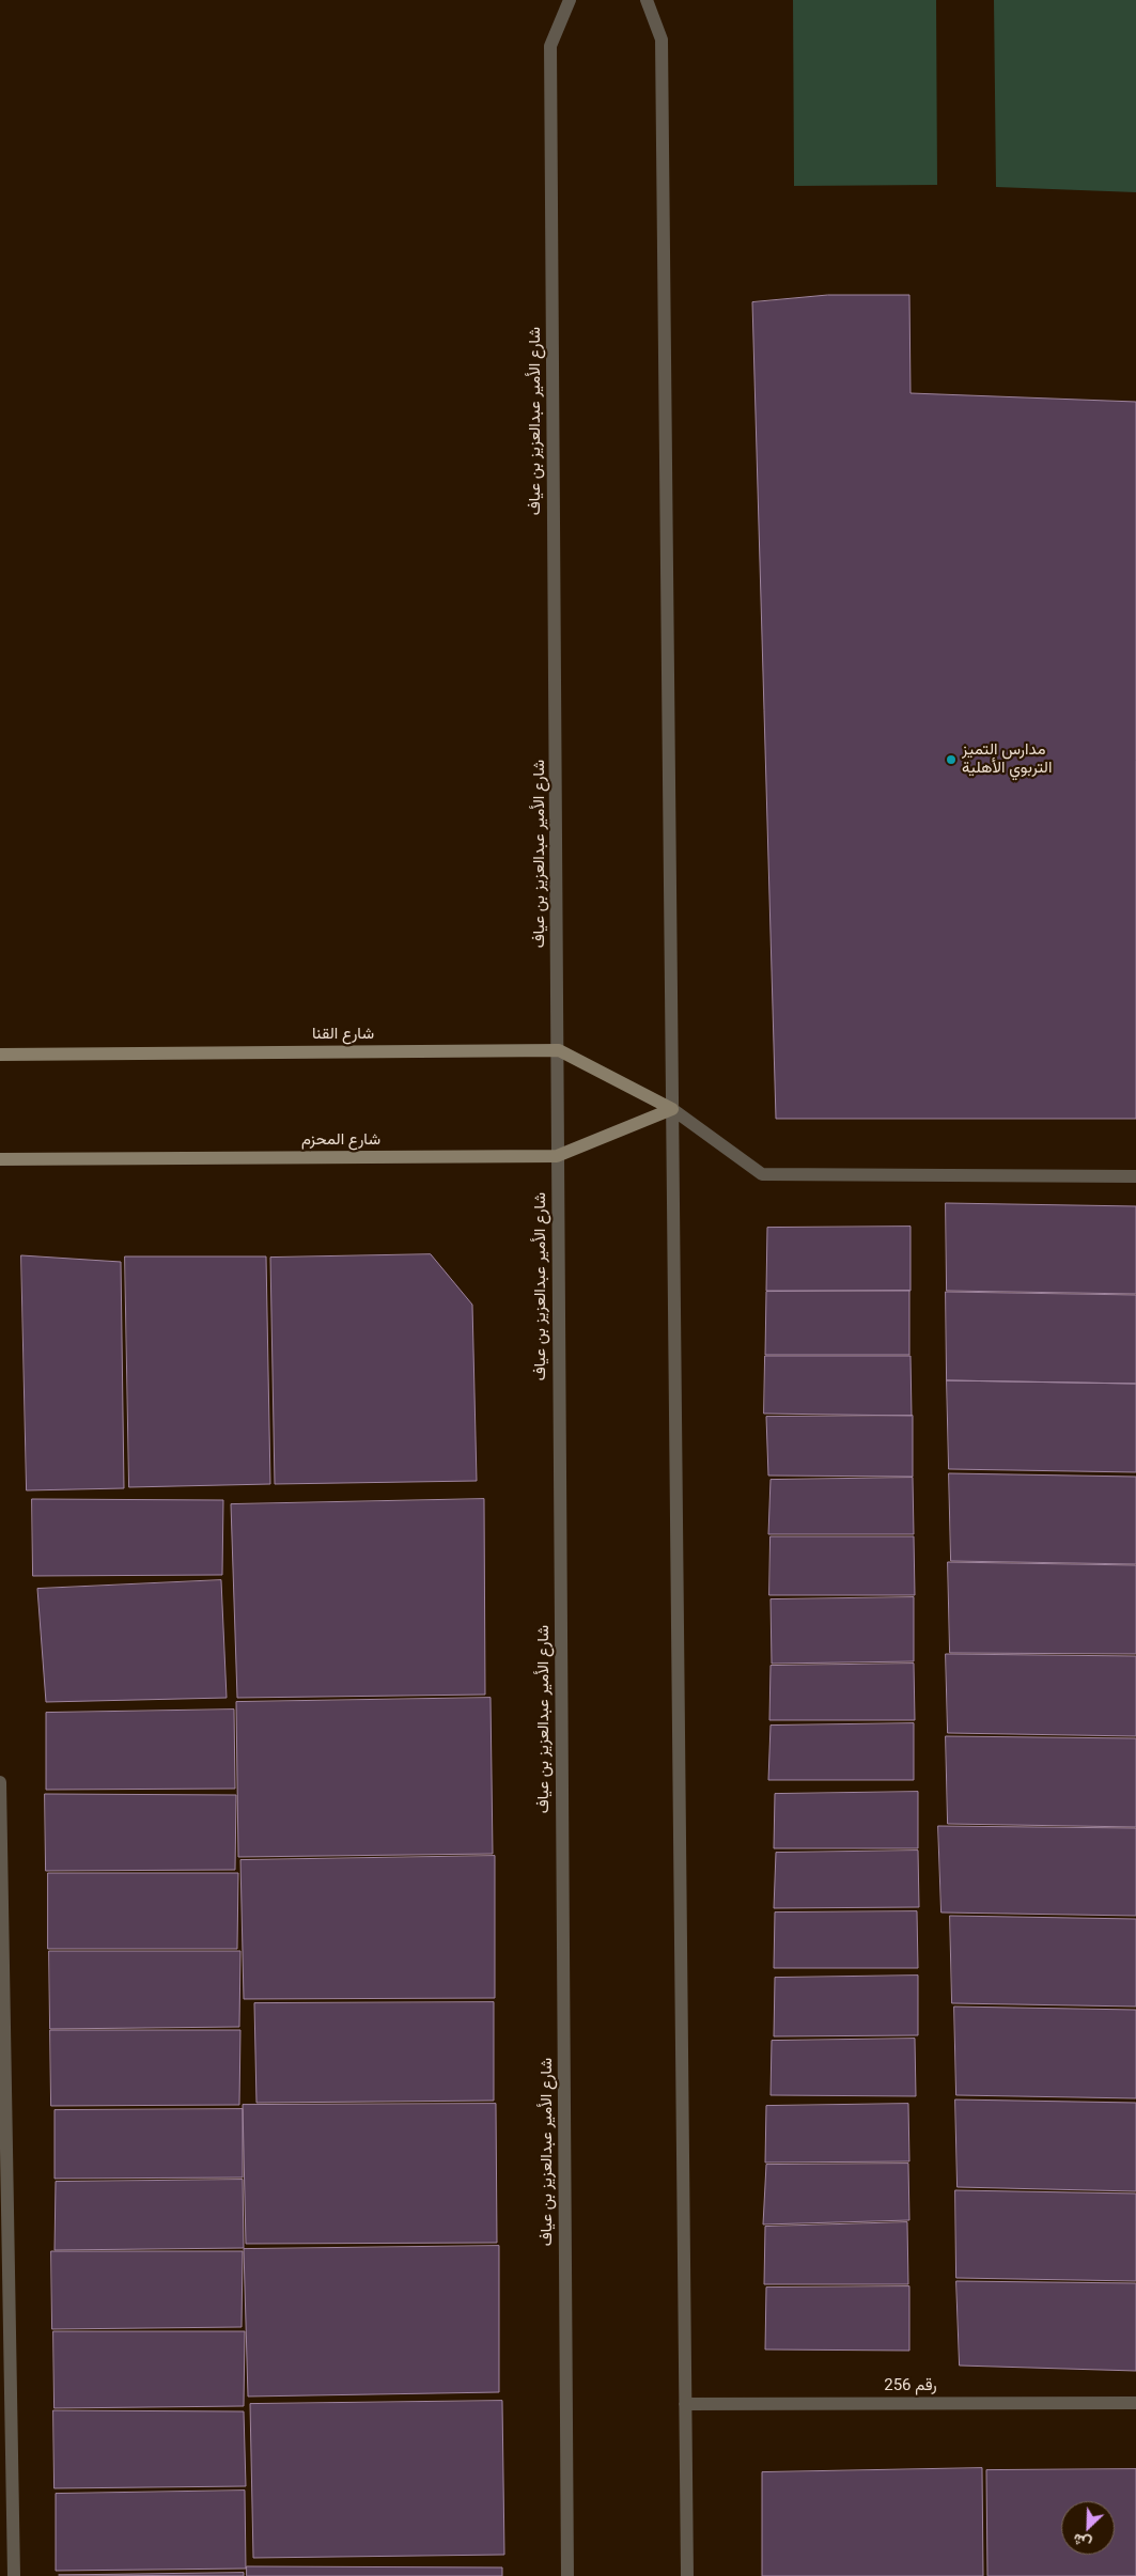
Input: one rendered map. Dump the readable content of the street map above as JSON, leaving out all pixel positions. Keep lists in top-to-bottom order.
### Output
{
  "streets": {
    "street": [
      "شارع الأمير عبدالعزيز بن عياف",
      "شارع القنا",
      "شارع المحزم",
      "رقم 256"
    ]
  },
  "crossings": [
    ["شارع الأمير عبدالعزيز بن عياف", "شارع القنا"],
    ["شارع الأمير عبدالعزيز بن عياف", "شارع المحزم"],
    ["شارع القنا", "شارع المحزم"]
  ],
  "places": ["مدارس التميز التربوي الأهلية"],
  "north": "bottom left"
}
